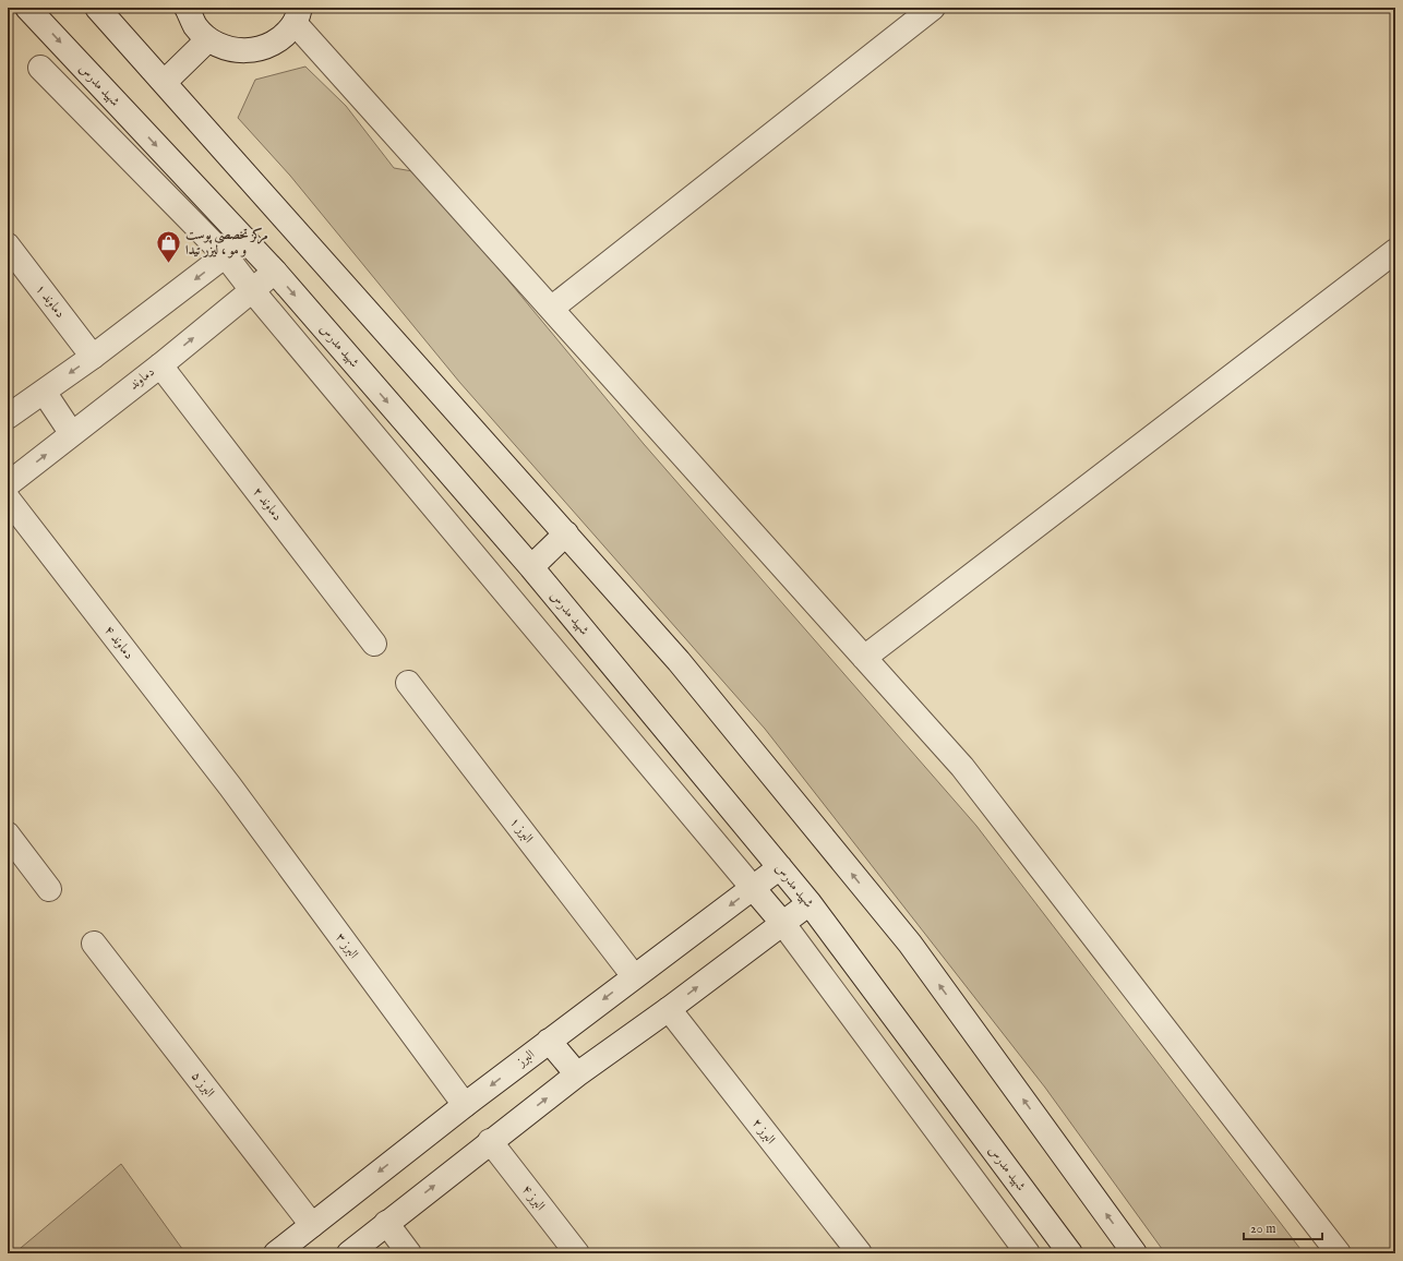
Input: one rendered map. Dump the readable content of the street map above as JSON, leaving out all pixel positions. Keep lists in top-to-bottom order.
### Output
{
  "streets": {
    "street": [
      "شهید مدرس",
      "دماوند ۱",
      "دماوند",
      "دماوند ۲",
      "دماوند ۴",
      "البرز ۱",
      "البرز ۳",
      "البرز",
      "البرز ۵",
      "البرز ۲",
      "البرز ۴"
    ]
  },
  "crossings": [
    ["شهید مدرس", "دماوند"],
    ["شهید مدرس", "البرز"],
    ["دماوند", "دماوند ۲"],
    ["دماوند ۴", "البرز ۳"],
    ["البرز ۱", "البرز"],
    ["البرز ۳", "البرز"],
    ["البرز", "البرز ۵"]
  ],
  "places": {
    "shop": ["مرکز تخصصی پوست و مو ، لیزر تیدا"]
  },
  "scale_bar": "20 m"
}
